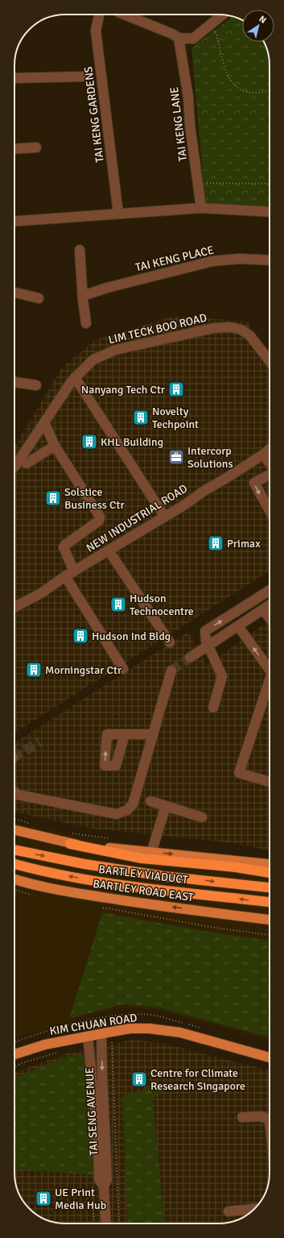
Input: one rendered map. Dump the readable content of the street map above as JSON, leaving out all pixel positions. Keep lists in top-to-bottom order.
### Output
{
  "streets": {
    "highway": ["BARTLEY VIADUCT"],
    "main road": ["BARTLEY ROAD EAST", "KIM CHUAN ROAD"],
    "street": [
      "TAI KENG GARDENS",
      "TAI KENG LANE",
      "TAI KENG PLACE",
      "LIM TECK BOO ROAD",
      "NEW INDUSTRIAL ROAD",
      "TAI SENG AVENUE"
    ]
  },
  "crossings": [
    ["KIM CHUAN ROAD", "TAI SENG AVENUE"]
  ],
  "places": {
    "building": [
      "Nanyang Tech Ctr",
      "Novelty Techpoint",
      "KHL Building",
      "Solstice Business Ctr",
      "Primax",
      "Hudson Technocentre",
      "Hudson Ind Bldg",
      "Morningstar Ctr",
      "Centre for Climate Research Singapore",
      "UE Print Media Hub"
    ],
    "office": ["Intercorp Solutions"]
  },
  "north": "top right"
}
